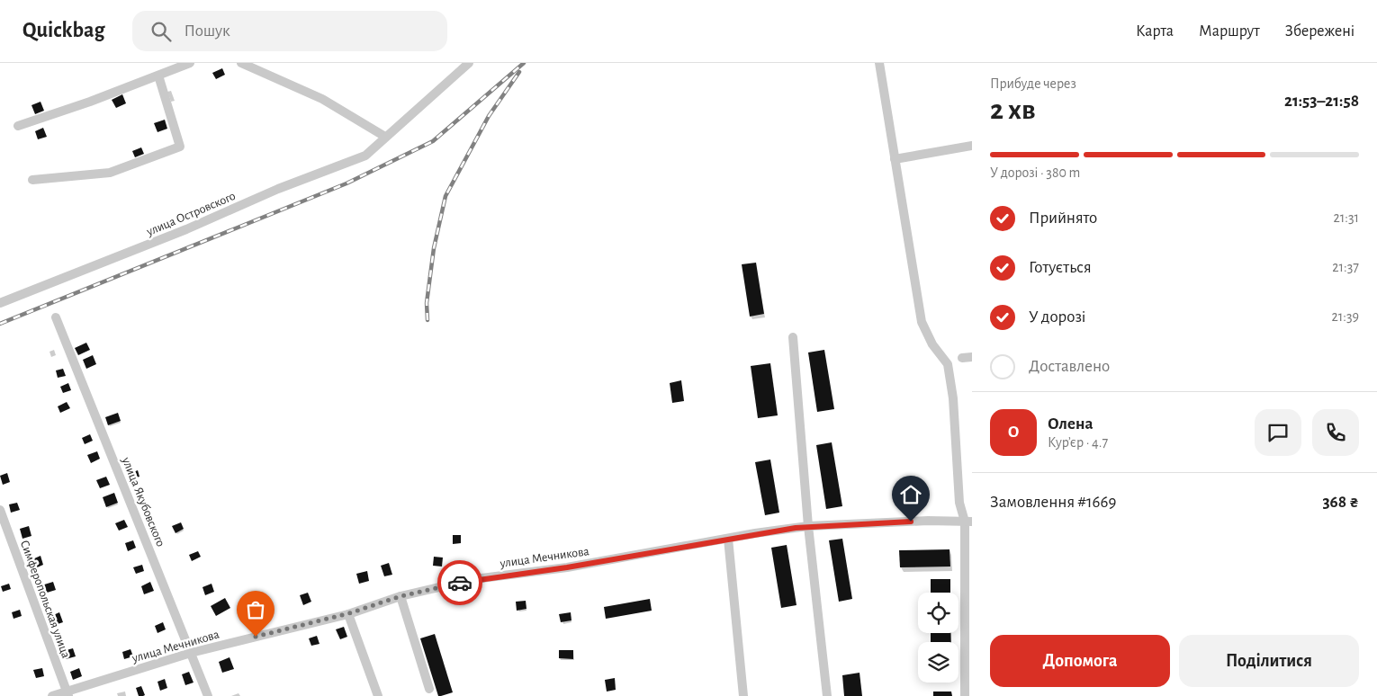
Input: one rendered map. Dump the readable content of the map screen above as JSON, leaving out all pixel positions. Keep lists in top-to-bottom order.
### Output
{
  "streets": {
    "street": [
      "улица Островского",
      "улица Якубовского",
      "улица Мечникова",
      "Симферопольская улица"
    ]
  },
  "crossings": [
    ["улица Якубовского", "улица Мечникова"],
    ["улица Мечникова", "Симферопольская улица"]
  ],
  "page": {
    "header": "Quickbag",
    "search": "Пошук",
    "nav": ["Карта", "Маршрут", "Збережені"],
    "heading": ["2 хв", "Прибуде через", "21:53–21:58"],
    "panel": [
      "Олена",
      "Кур’єр · 4.7",
      "Замовлення #1669",
      "368 ₴"
    ],
    "bar": "У дорозі · 380 m",
    "list": [
      ["Прийнято", "21:31"],
      ["Готується", "21:37"],
      ["У дорозі", "21:39"],
      "Доставлено"
    ],
    "round": "О",
    "buttons": ["Допомога", "Поділитися"]
  }
}
